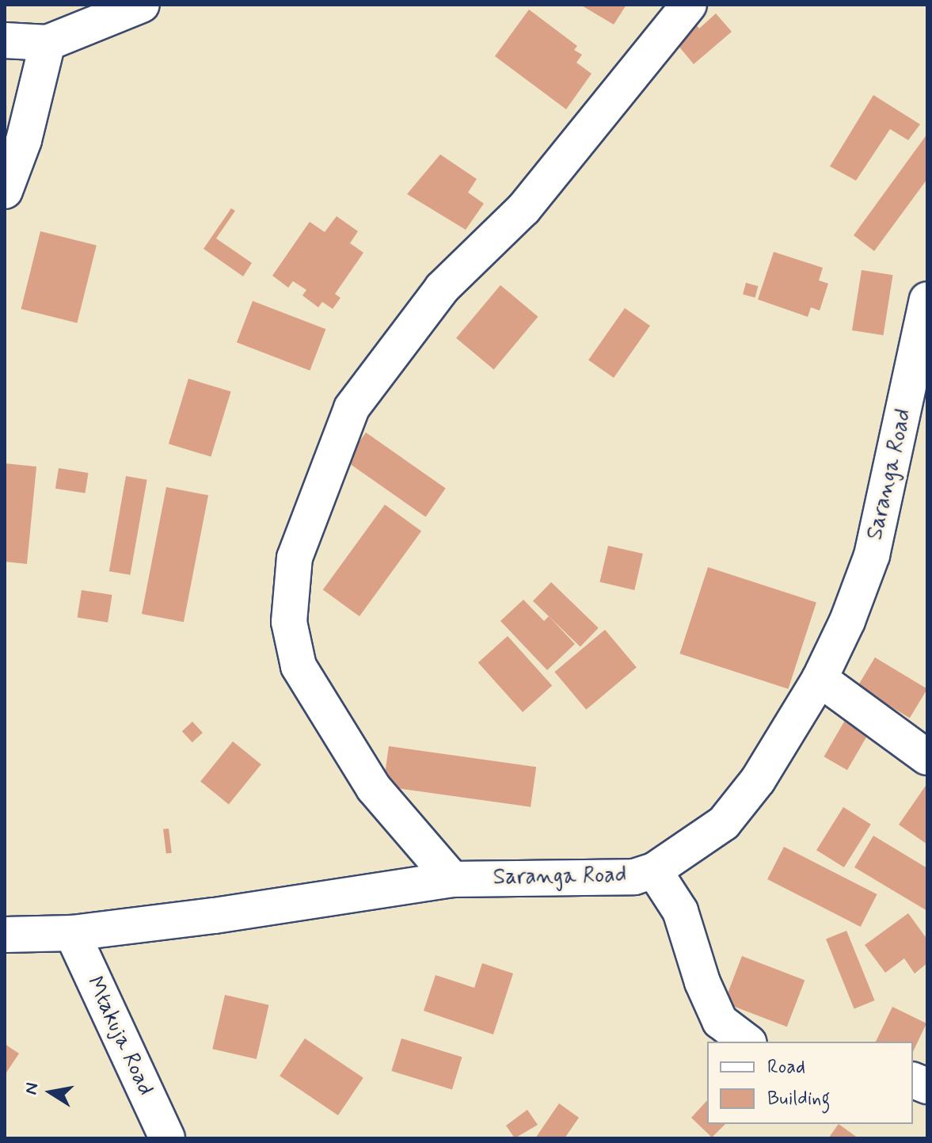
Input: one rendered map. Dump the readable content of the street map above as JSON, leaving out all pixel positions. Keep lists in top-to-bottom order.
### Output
{
  "streets": {
    "street": ["Saranga Road", "Mtakuja Road"]
  },
  "crossings": [
    ["Saranga Road", "Mtakuja Road"]
  ],
  "legend": ["Road", "Building"],
  "north": "left"
}
